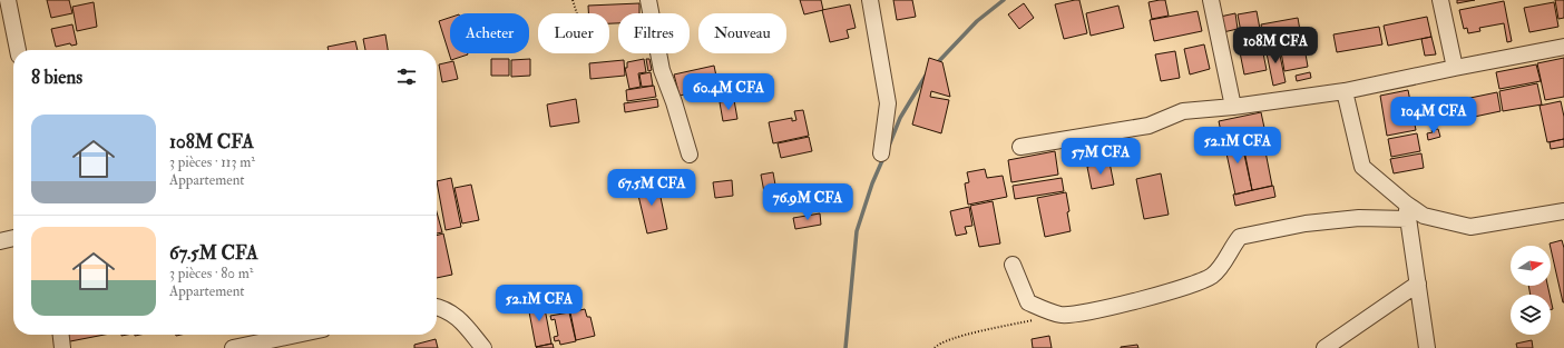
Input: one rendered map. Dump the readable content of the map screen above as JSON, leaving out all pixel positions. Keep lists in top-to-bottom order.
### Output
{
  "north": "right",
  "page": {
    "chip": [
      "Acheter",
      "Louer",
      "Filtres",
      "Nouveau"
    ],
    "price": [
      "108M CFA",
      "60.4M CFA",
      "104M CFA",
      "52.1M CFA",
      "57M CFA",
      "67.5M CFA",
      "76.9M CFA",
      "52.1M CFA"
    ],
    "heading": "8 biens",
    "list": [
      {
        "name": "108M CFA",
        "note": "3 pièces · 113 m² · Appartement"
      },
      {
        "name": "67.5M CFA",
        "note": "3 pièces · 80 m² · Appartement"
      }
    ]
  }
}
